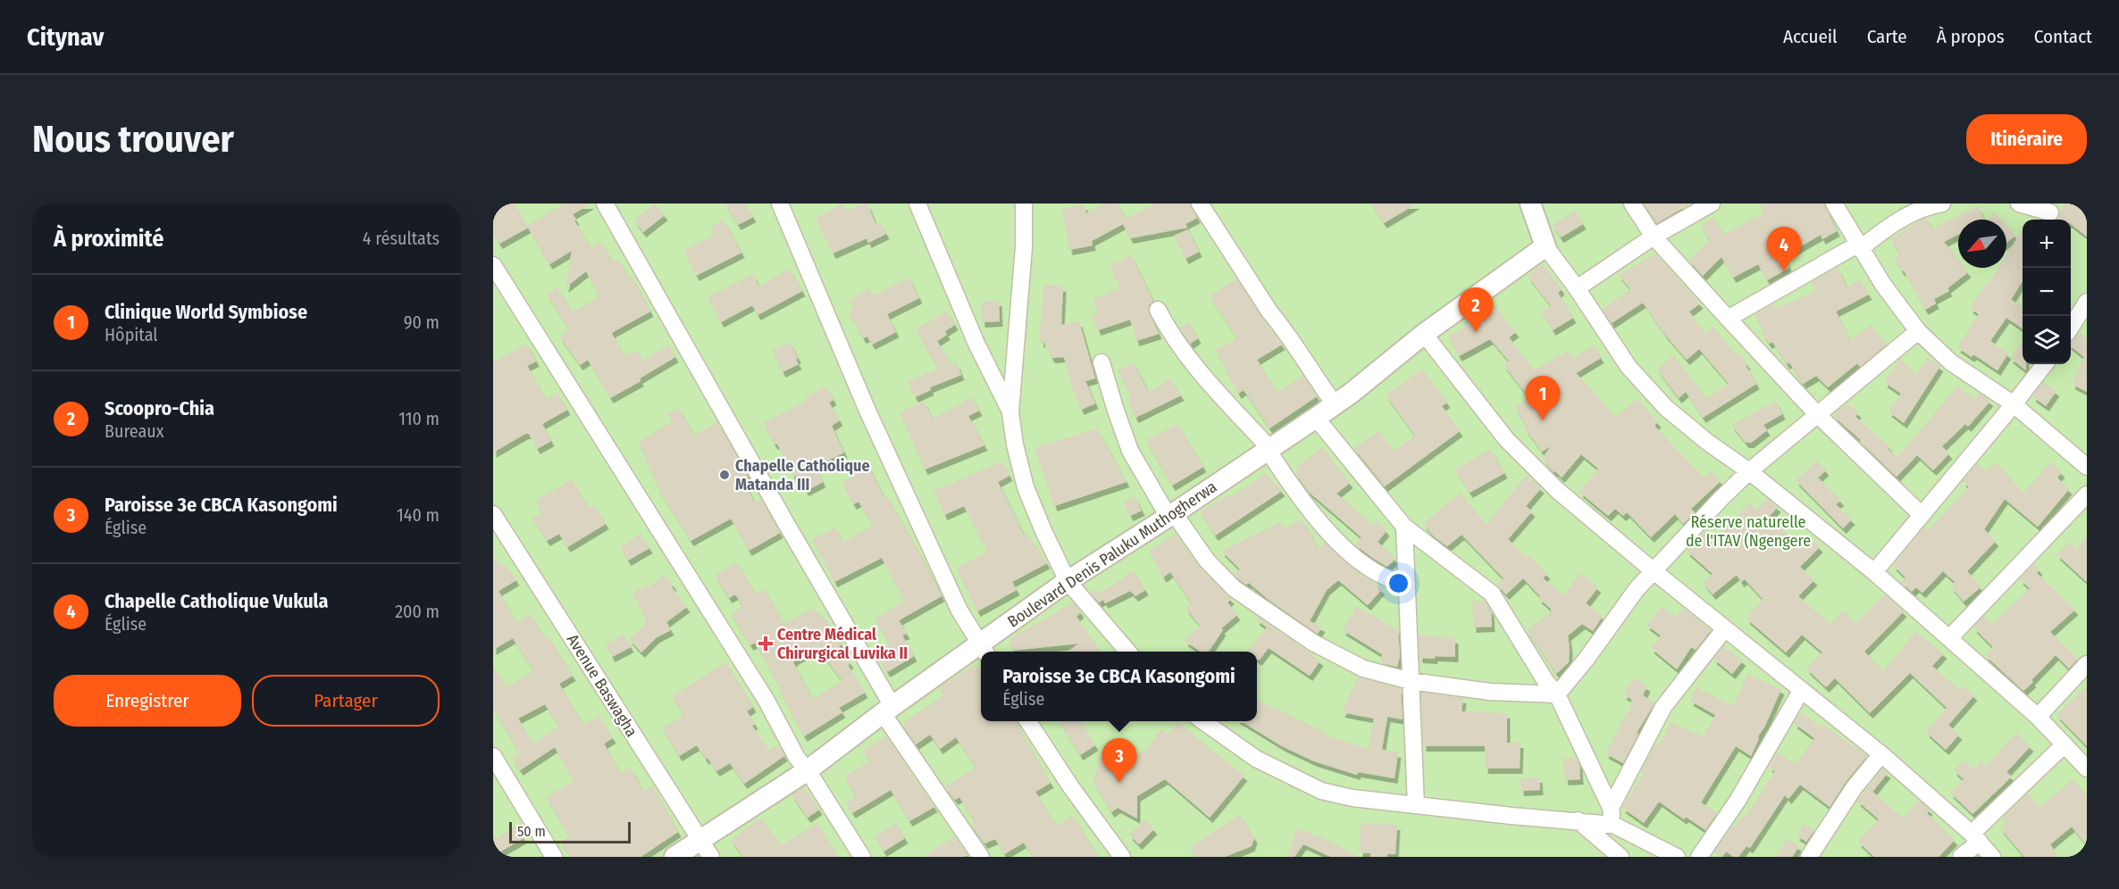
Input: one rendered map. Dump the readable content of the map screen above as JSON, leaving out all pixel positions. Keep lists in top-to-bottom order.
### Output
{
  "streets": {
    "street": ["Boulevard Denis Paluku Muthogherwa", "Avenue Baswagha"]
  },
  "crossings": [
    ["Boulevard Denis Paluku Muthogherwa", "Avenue Baswagha"]
  ],
  "parks": ["Réserve naturelle de l'ITAV (Ngengere"],
  "places": {
    "other": ["Chapelle Catholique Matanda III"],
    "health": ["Centre Médical Chirurgical Luvika II"]
  },
  "scale_bar": "50 m",
  "north": "bottom left",
  "page": {
    "header": "Citynav",
    "nav": [
      "Accueil",
      "Carte",
      "À propos",
      "Contact"
    ],
    "buttons": [
      "Itinéraire",
      ["Enregistrer", "Partager"]
    ],
    "title": "Nous trouver",
    "heading": ["À proximité", "4 résultats"],
    "map_buttons": ["+", "−"],
    "pins": [
      "4",
      "2",
      "1",
      "3"
    ],
    "list": [
      {
        "mark": "1",
        "name": "Clinique World Symbiose",
        "note": "Hôpital",
        "value": "90 m"
      },
      {
        "mark": "2",
        "name": "Scoopro-Chia",
        "note": "Bureaux",
        "value": "110 m"
      },
      {
        "mark": "3",
        "name": "Paroisse 3e CBCA Kasongomi",
        "note": "Église",
        "value": "140 m"
      },
      {
        "mark": "4",
        "name": "Chapelle Catholique Vukula",
        "note": "Église",
        "value": "200 m"
      }
    ],
    "popup": ["Paroisse 3e CBCA Kasongomi", "Église"],
    "scale": "50 m"
  }
}
